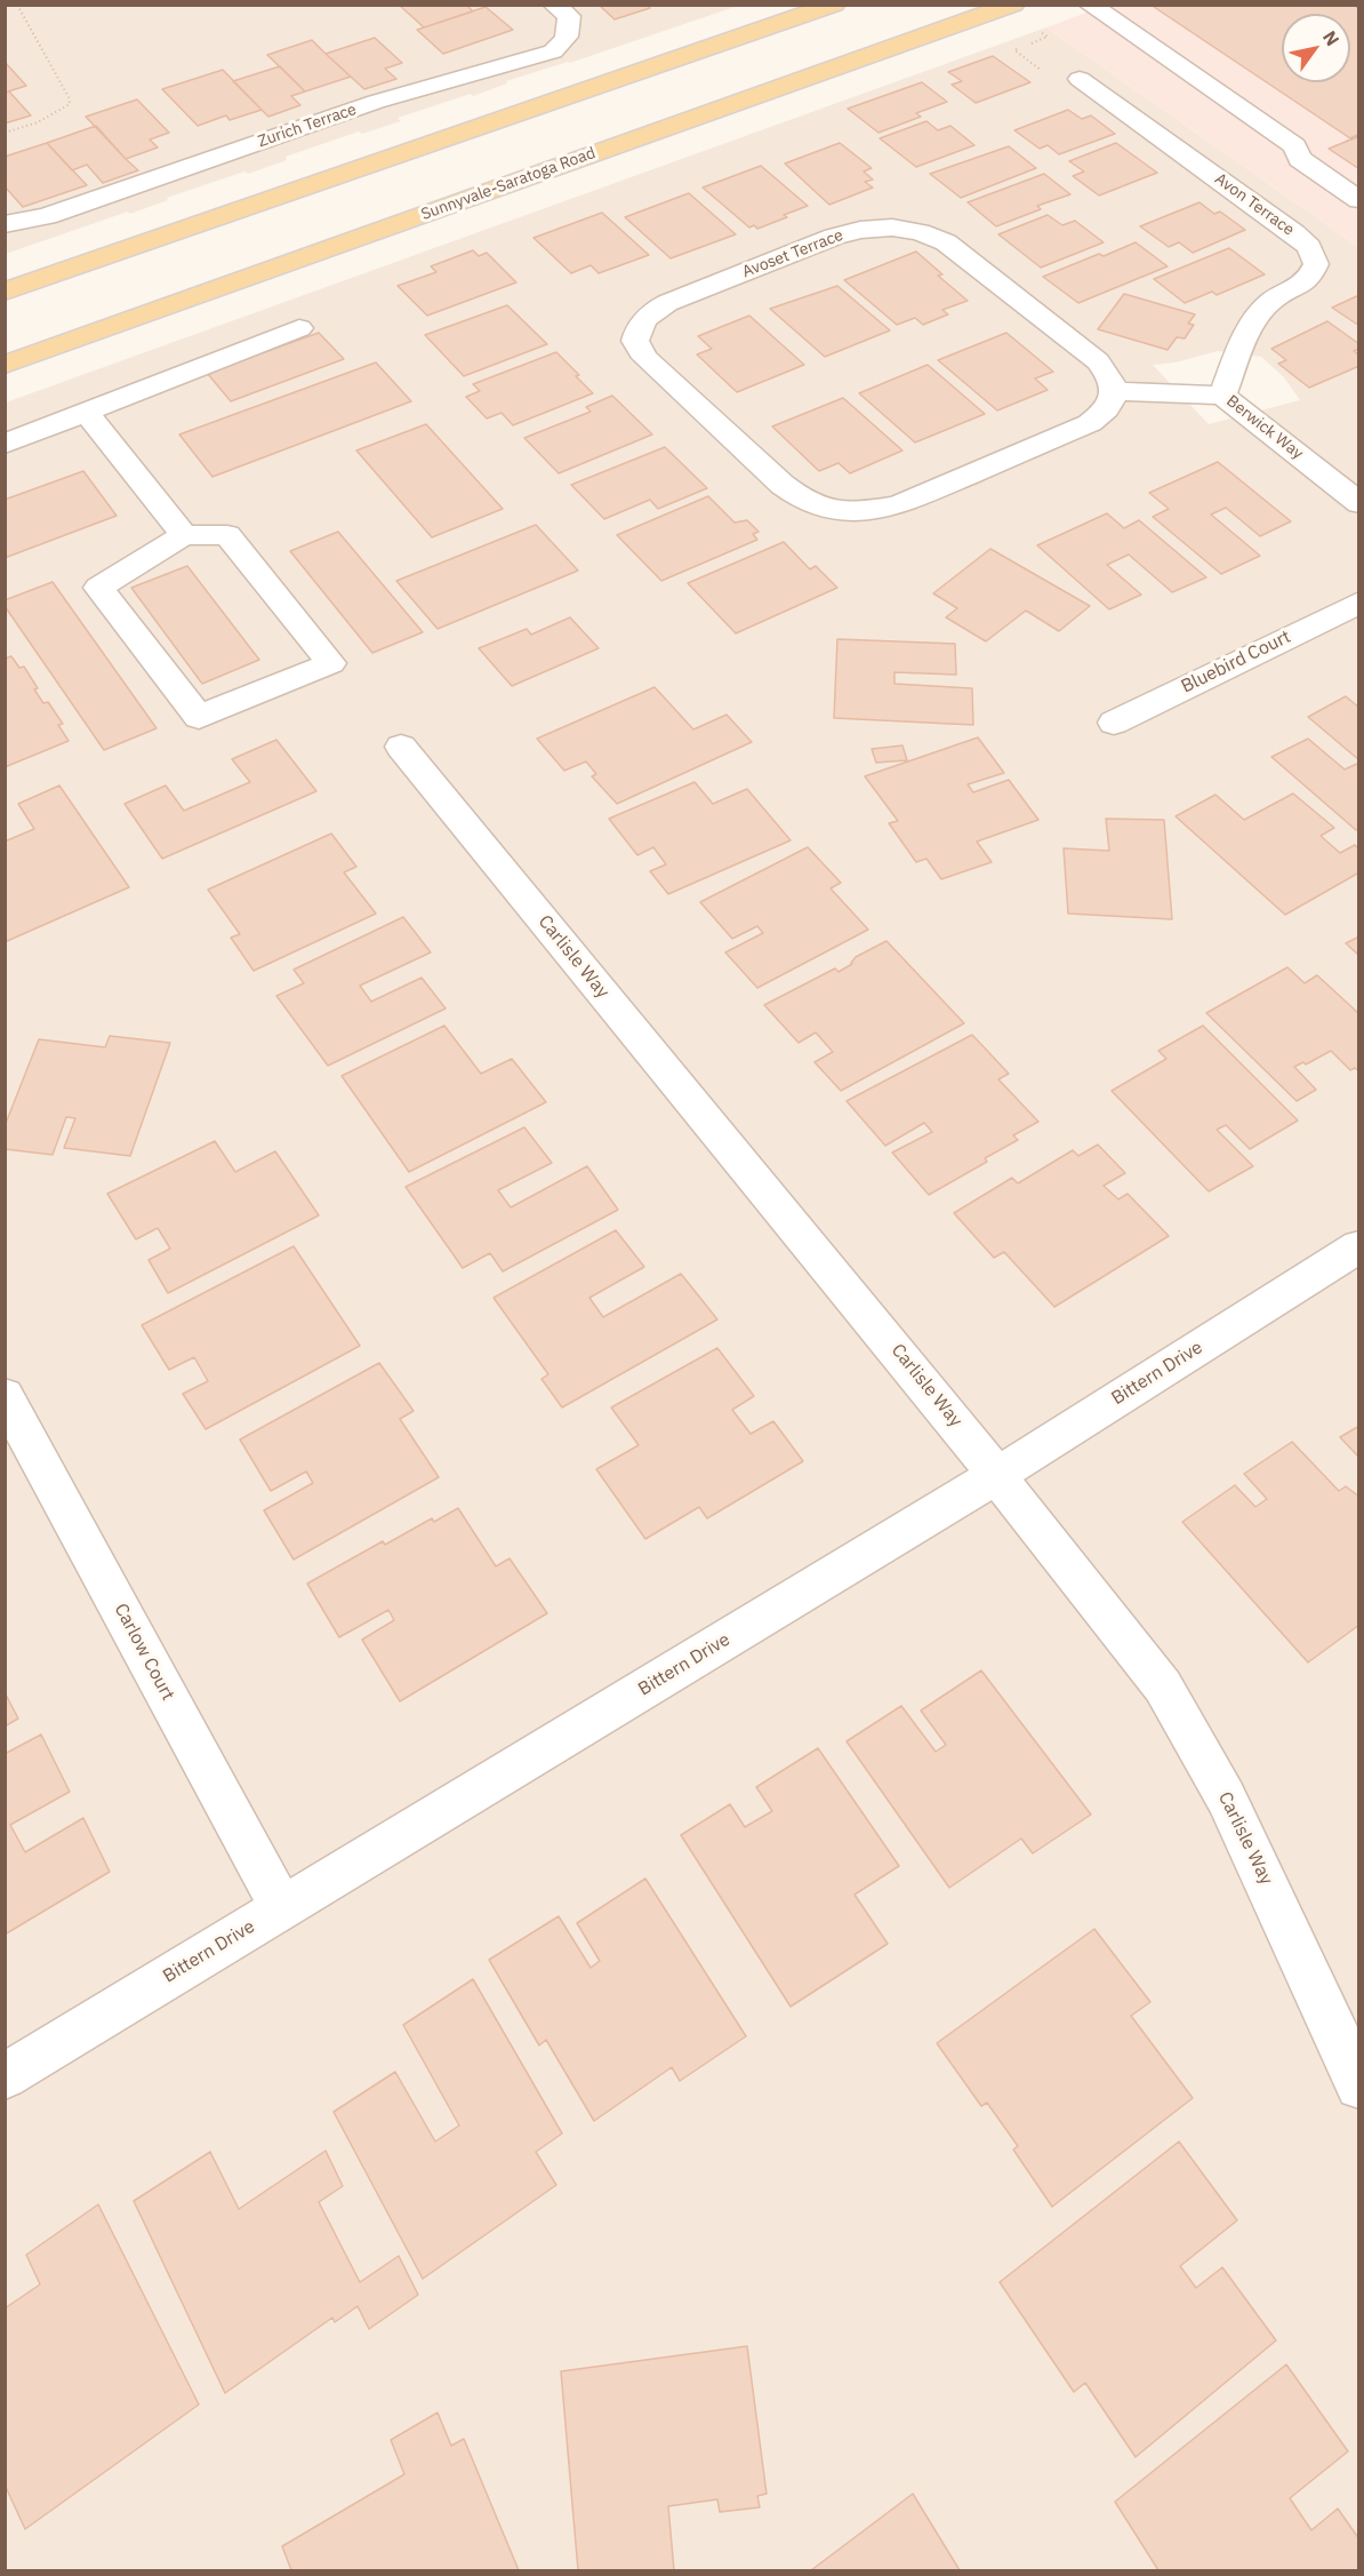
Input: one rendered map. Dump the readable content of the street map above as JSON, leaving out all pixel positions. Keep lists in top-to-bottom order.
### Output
{
  "streets": {
    "main road": ["Sunnyvale-Saratoga Road"],
    "street": [
      "Zurich Terrace",
      "Avon Terrace",
      "Avoset Terrace",
      "Berwick Way",
      "Bluebird Court",
      "Carlisle Way",
      "Bittern Drive",
      "Carlow Court"
    ]
  },
  "crossings": [
    ["Avon Terrace", "Berwick Way"],
    ["Avoset Terrace", "Berwick Way"],
    ["Carlisle Way", "Bittern Drive"],
    ["Bittern Drive", "Carlow Court"]
  ],
  "north": "top right"
}
